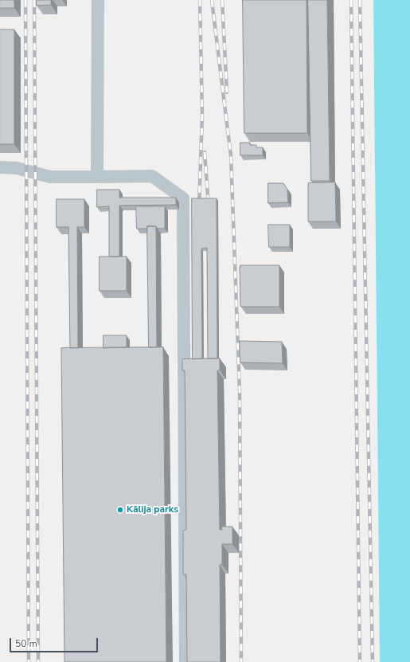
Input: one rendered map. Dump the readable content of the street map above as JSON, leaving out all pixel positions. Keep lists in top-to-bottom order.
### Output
{
  "places": ["Kālija parks"],
  "scale_bar": "50 m"
}
